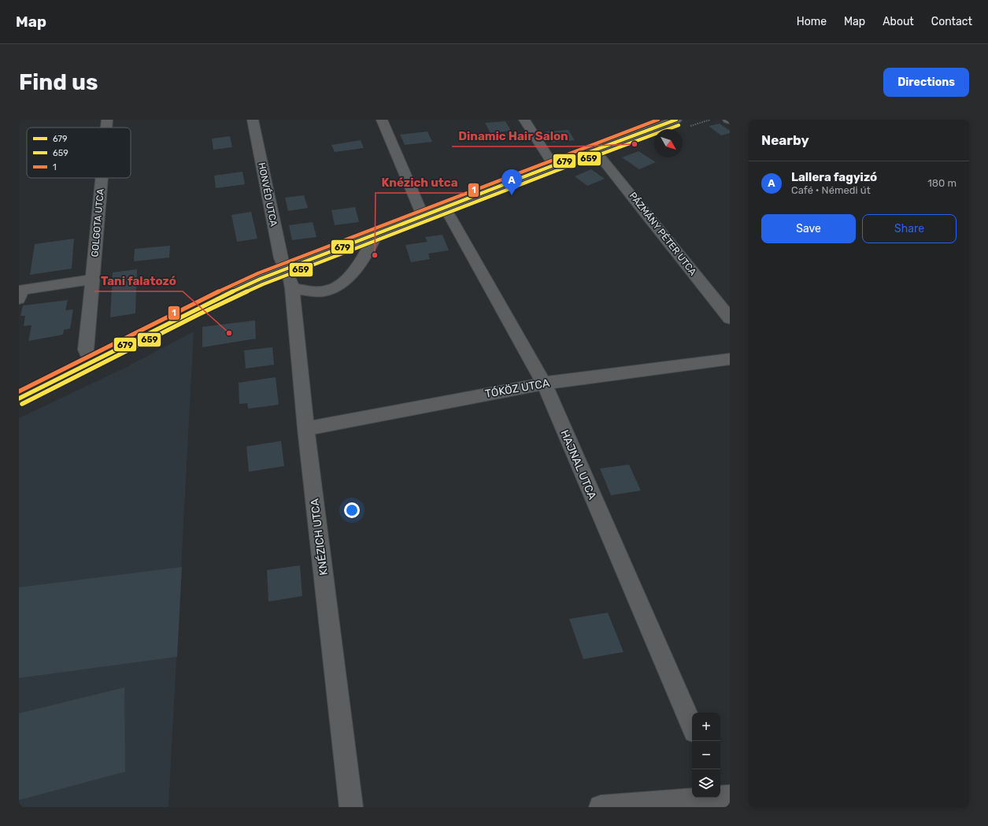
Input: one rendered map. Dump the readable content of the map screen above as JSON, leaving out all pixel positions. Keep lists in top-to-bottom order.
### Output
{
  "streets": {
    "street": [
      "HONVÉD UTCA",
      "GOLGOTA UTCA",
      "PÁZMÁNY PÉTER UTCA",
      "TÓKÖZ UTCA",
      "HAJNAL UTCA",
      "KNÉZICH UTCA"
    ]
  },
  "crossings": [
    ["HONVÉD UTCA", "KNÉZICH UTCA"],
    ["TÓKÖZ UTCA", "HAJNAL UTCA"],
    ["TÓKÖZ UTCA", "KNÉZICH UTCA"]
  ],
  "places": ["Dinamic Hair Salon", "Knézich utca", "Tani falatozó"],
  "lines": ["transit line 679", "transit line 1", "transit line 659"],
  "legend": ["679", "659", "1"],
  "north": "bottom right",
  "page": {
    "header": "Map",
    "nav": [
      "Home",
      "Map",
      "About",
      "Contact"
    ],
    "buttons": [
      "Directions",
      ["Save", "Share"]
    ],
    "title": "Find us",
    "heading": "Nearby",
    "list": [
      {
        "mark": "A",
        "name": "Lallera fagyizó",
        "note": "Café · Némedi út",
        "value": "180 m"
      }
    ],
    "pins": "A",
    "map_buttons": ["+", "−"]
  }
}
